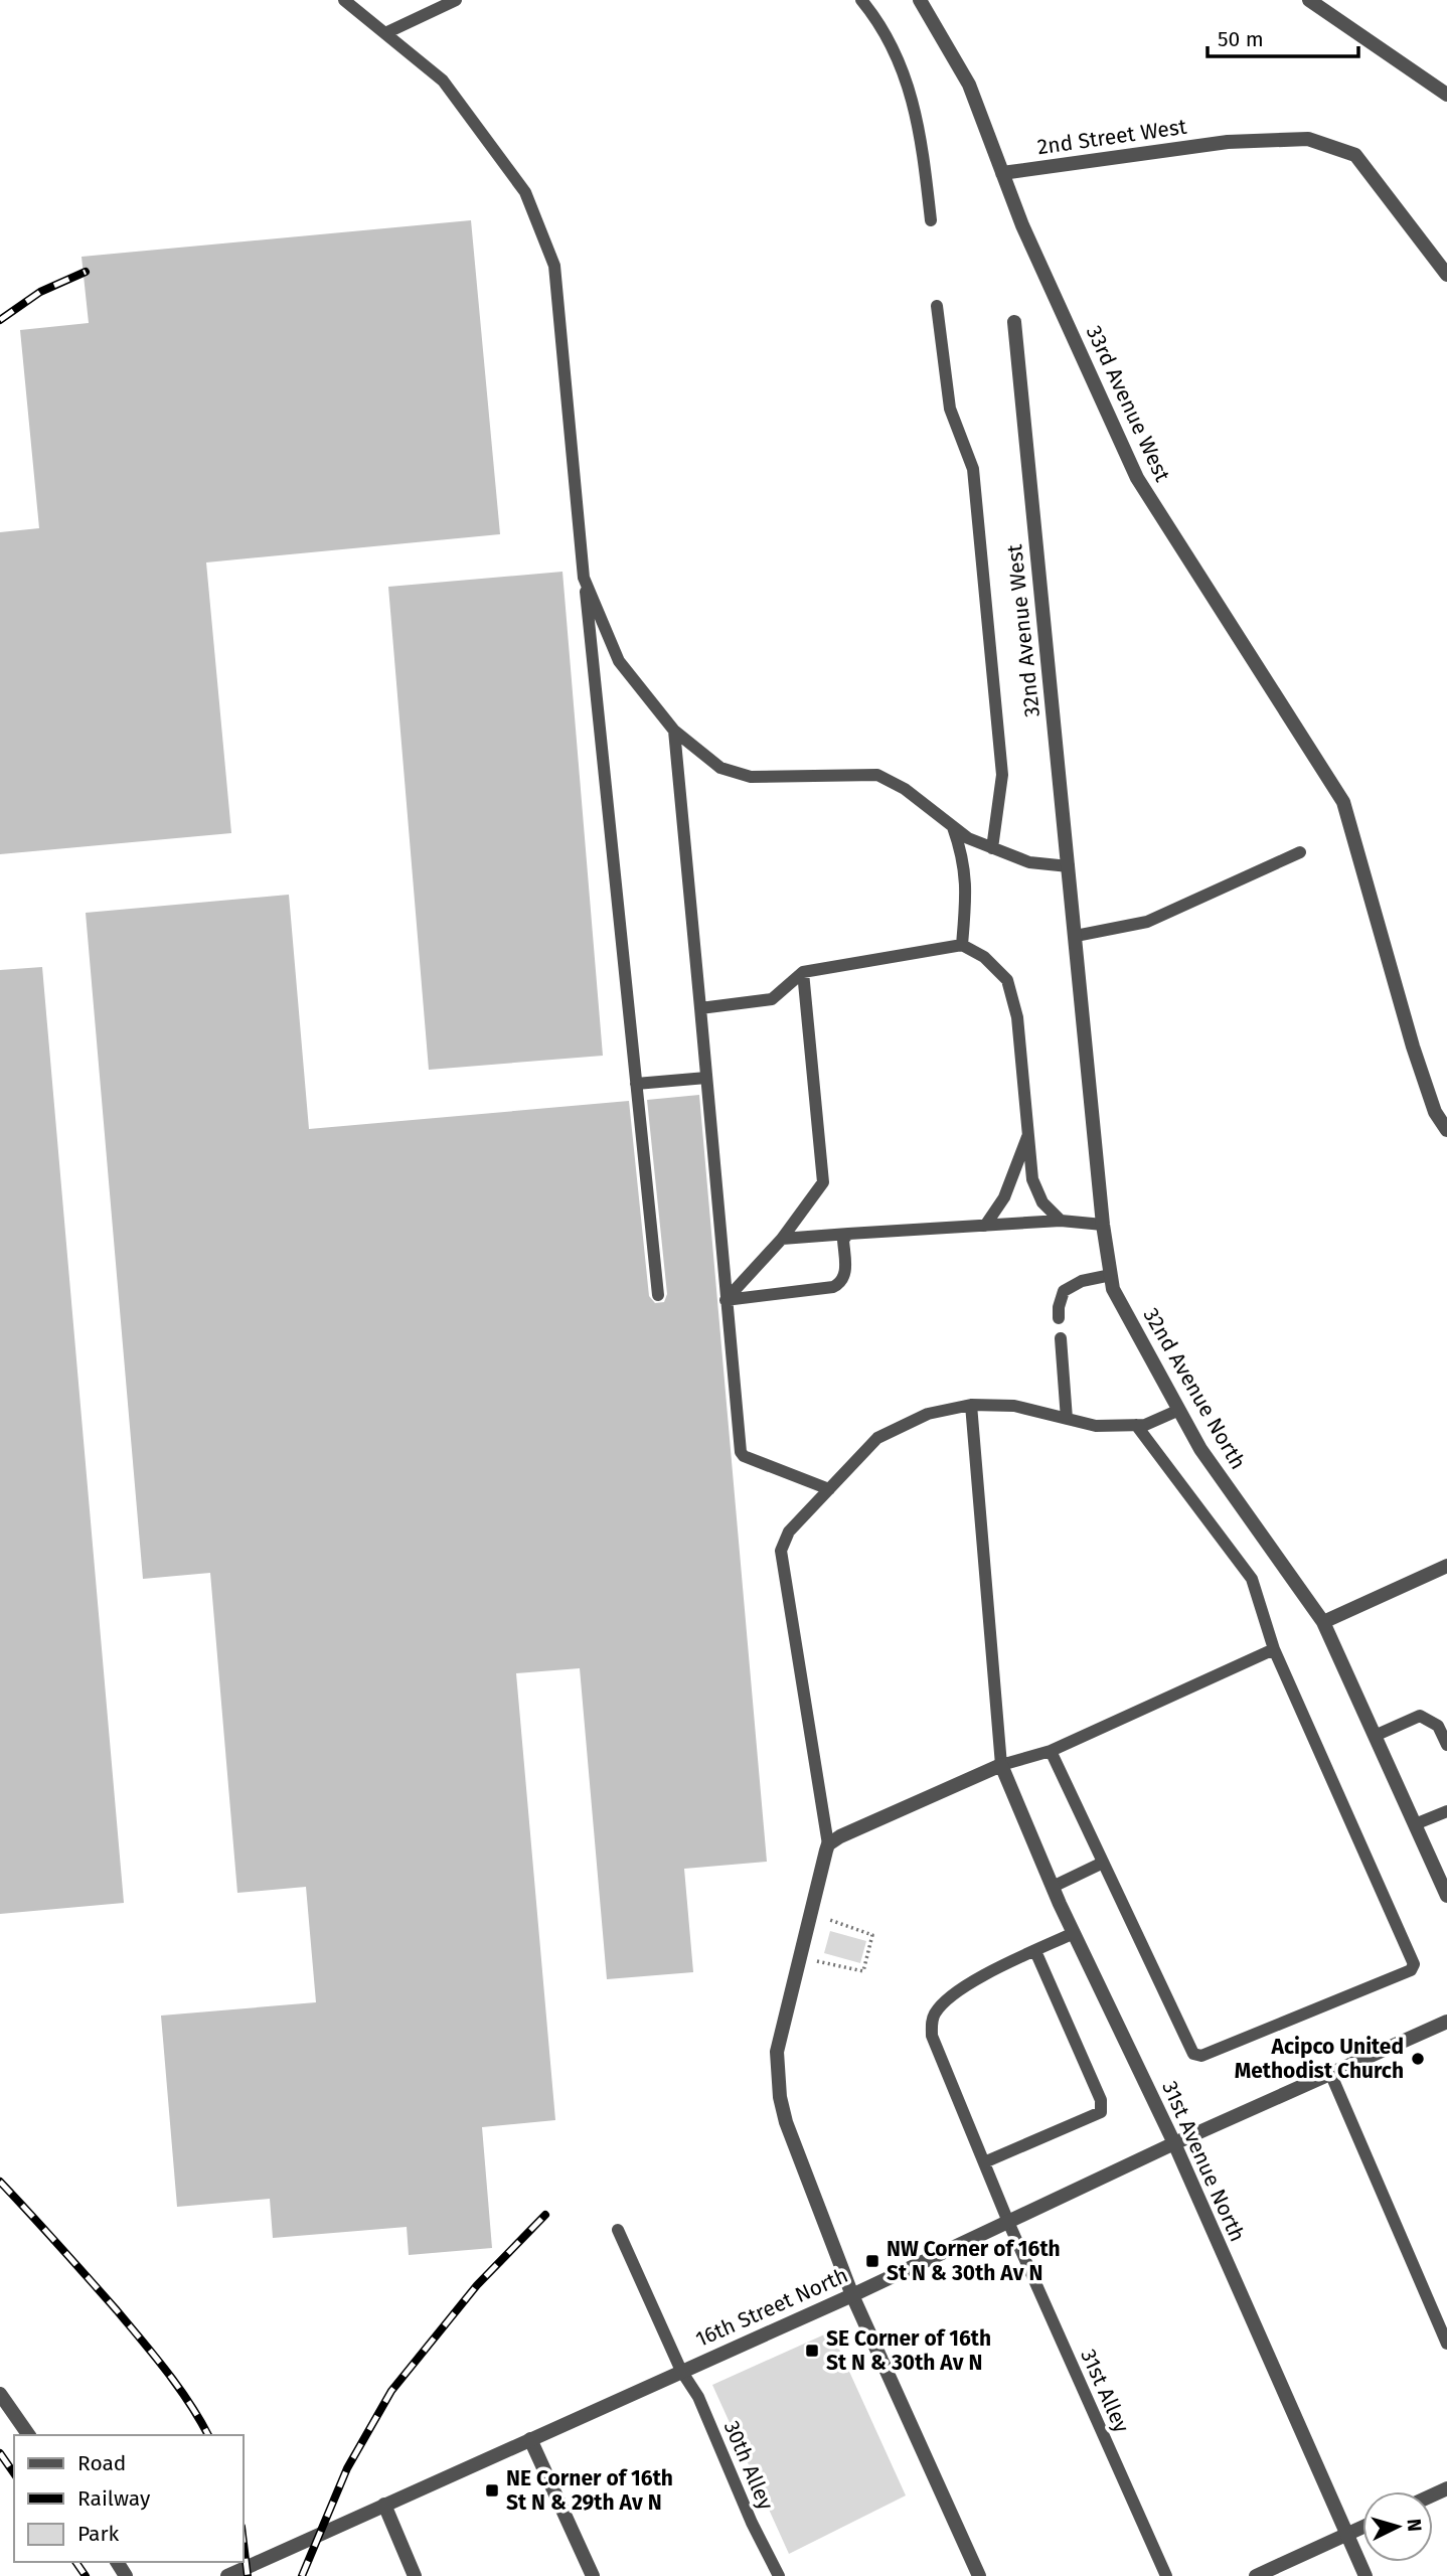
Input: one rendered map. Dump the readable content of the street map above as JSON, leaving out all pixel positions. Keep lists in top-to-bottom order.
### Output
{
  "streets": {
    "street": [
      "2nd Street West",
      "33rd Avenue West",
      "32nd Avenue West",
      "32nd Avenue North",
      "31st Avenue North",
      "16th Street North"
    ],
    "lane": ["31st Alley", "30th Alley"]
  },
  "crossings": [
    ["2nd Street West", "33rd Avenue West"],
    ["32nd Avenue West", "32nd Avenue North"],
    ["31st Avenue North", "16th Street North"],
    ["31st Avenue North", "31st Alley"],
    ["16th Street North", "31st Alley"],
    ["16th Street North", "30th Alley"]
  ],
  "places": {
    "other": ["Acipco United Methodist Church"],
    "transit": ["NW Corner of 16th St N & 30th Av N", "SE Corner of 16th St N & 30th Av N", "NE Corner of 16th St N & 29th Av N"]
  },
  "legend": ["Road", "Railway", "Park"],
  "scale_bar": "50 m",
  "north": "right"
}
